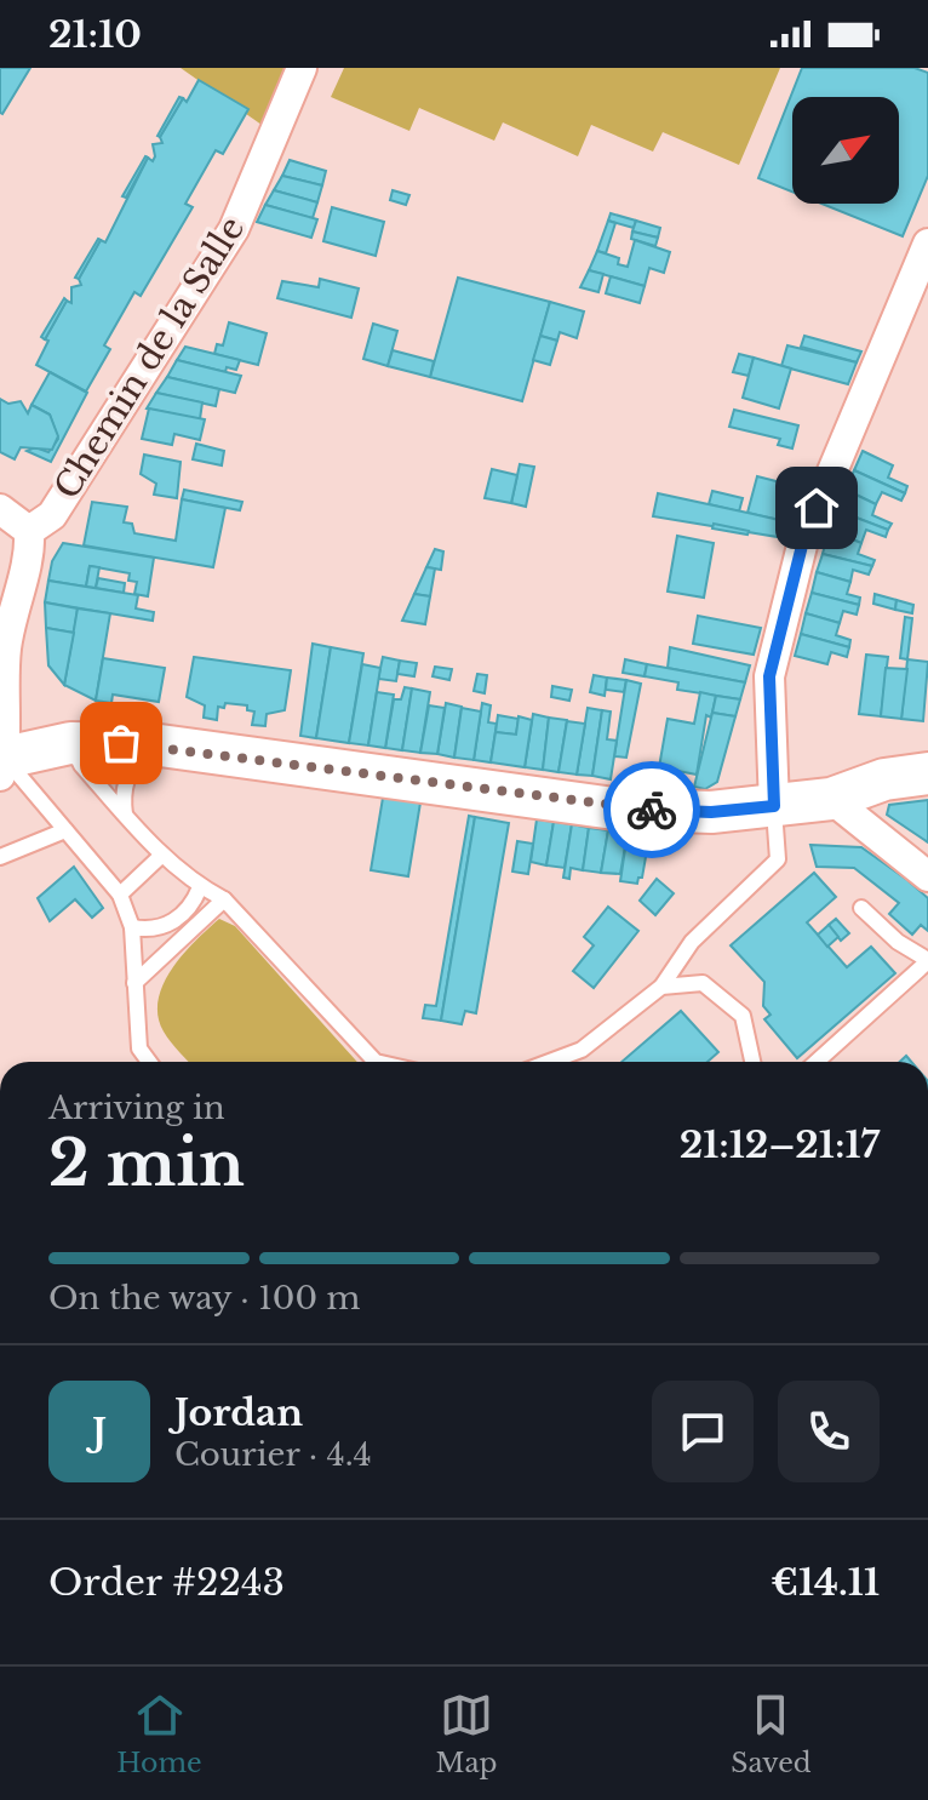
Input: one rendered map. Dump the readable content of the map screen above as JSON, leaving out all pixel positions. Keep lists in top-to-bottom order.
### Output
{
  "streets": {
    "street": ["Chemin de la Salle"]
  },
  "north": "top right",
  "page": {
    "status": "21:10",
    "heading": ["2 min", "Arriving in", "21:12–21:17"],
    "panel": [
      "Jordan",
      "Courier · 4.4",
      "Order #2243",
      "€14.11"
    ],
    "bar": "On the way · 100 m",
    "round": "J",
    "tabs": ["Home", "Map", "Saved"]
  }
}
